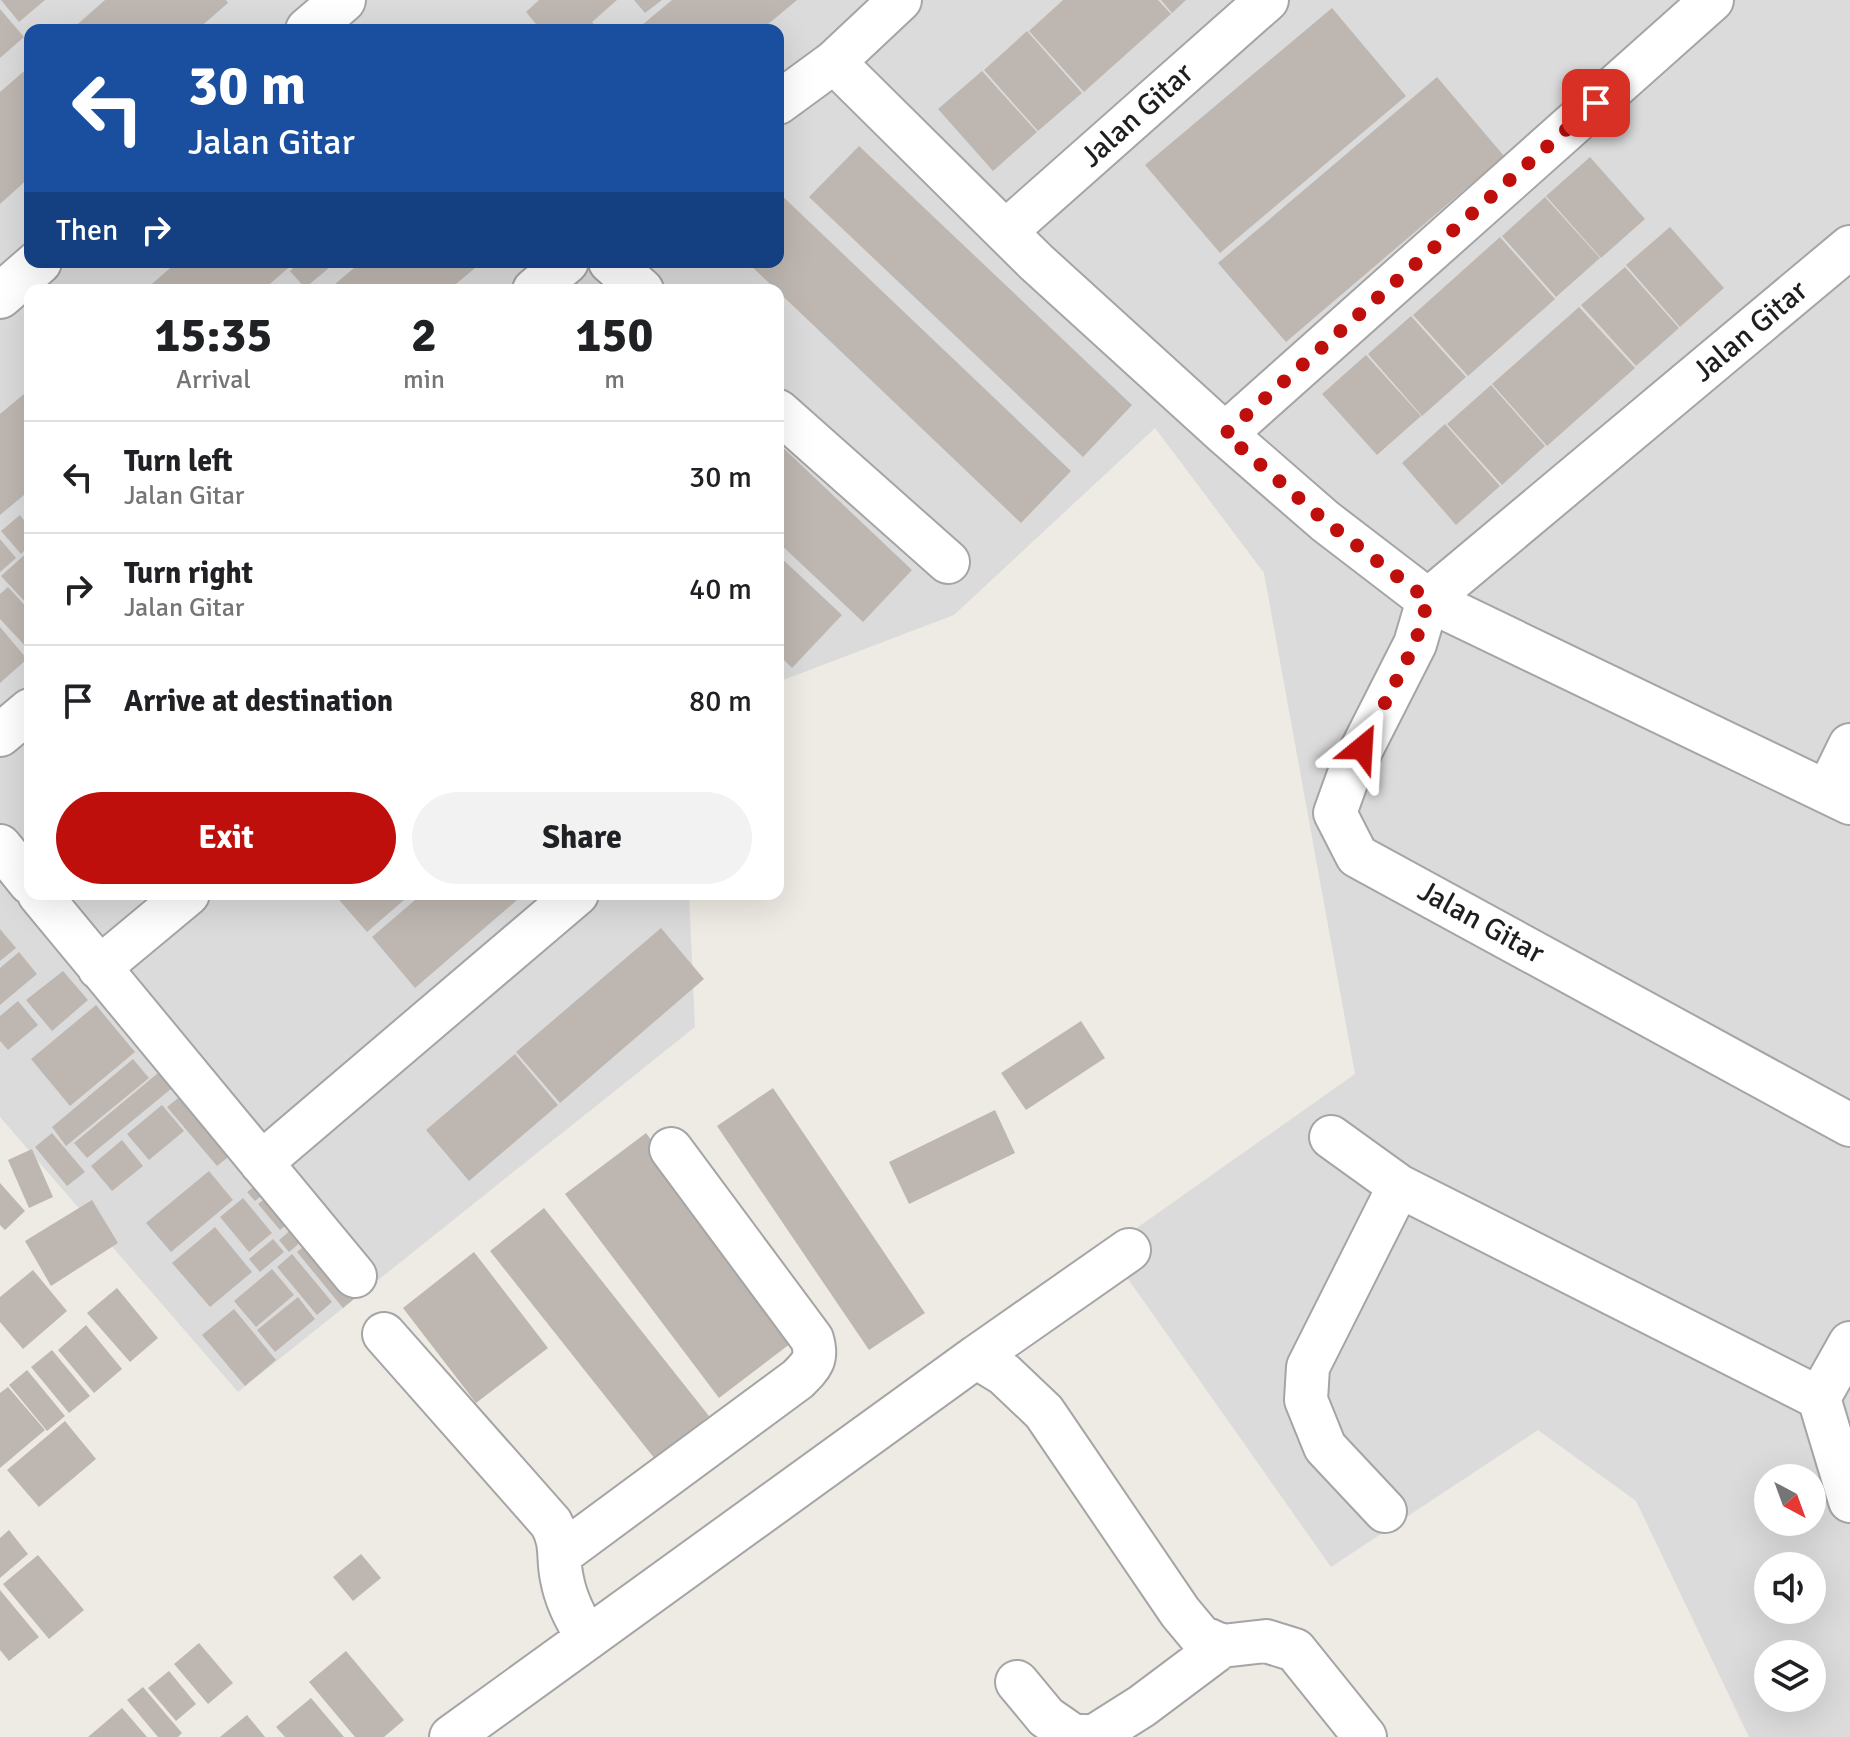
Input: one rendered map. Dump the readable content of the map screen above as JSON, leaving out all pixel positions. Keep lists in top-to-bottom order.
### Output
{
  "streets": {
    "street": ["Jalan Gitar"]
  },
  "north": "bottom right",
  "page": {
    "turn": ["30 m", "Jalan Gitar"],
    "then": "Then",
    "eta": [
      "15:35",
      "Arrival",
      "2",
      "min",
      "150",
      "m"
    ],
    "list": [
      {
        "name": "Turn left",
        "note": "Jalan Gitar",
        "value": "30 m"
      },
      {
        "name": "Turn right",
        "note": "Jalan Gitar",
        "value": "40 m"
      },
      {
        "name": "Arrive at destination",
        "value": "80 m"
      }
    ],
    "buttons": ["Exit", "Share"]
  }
}
